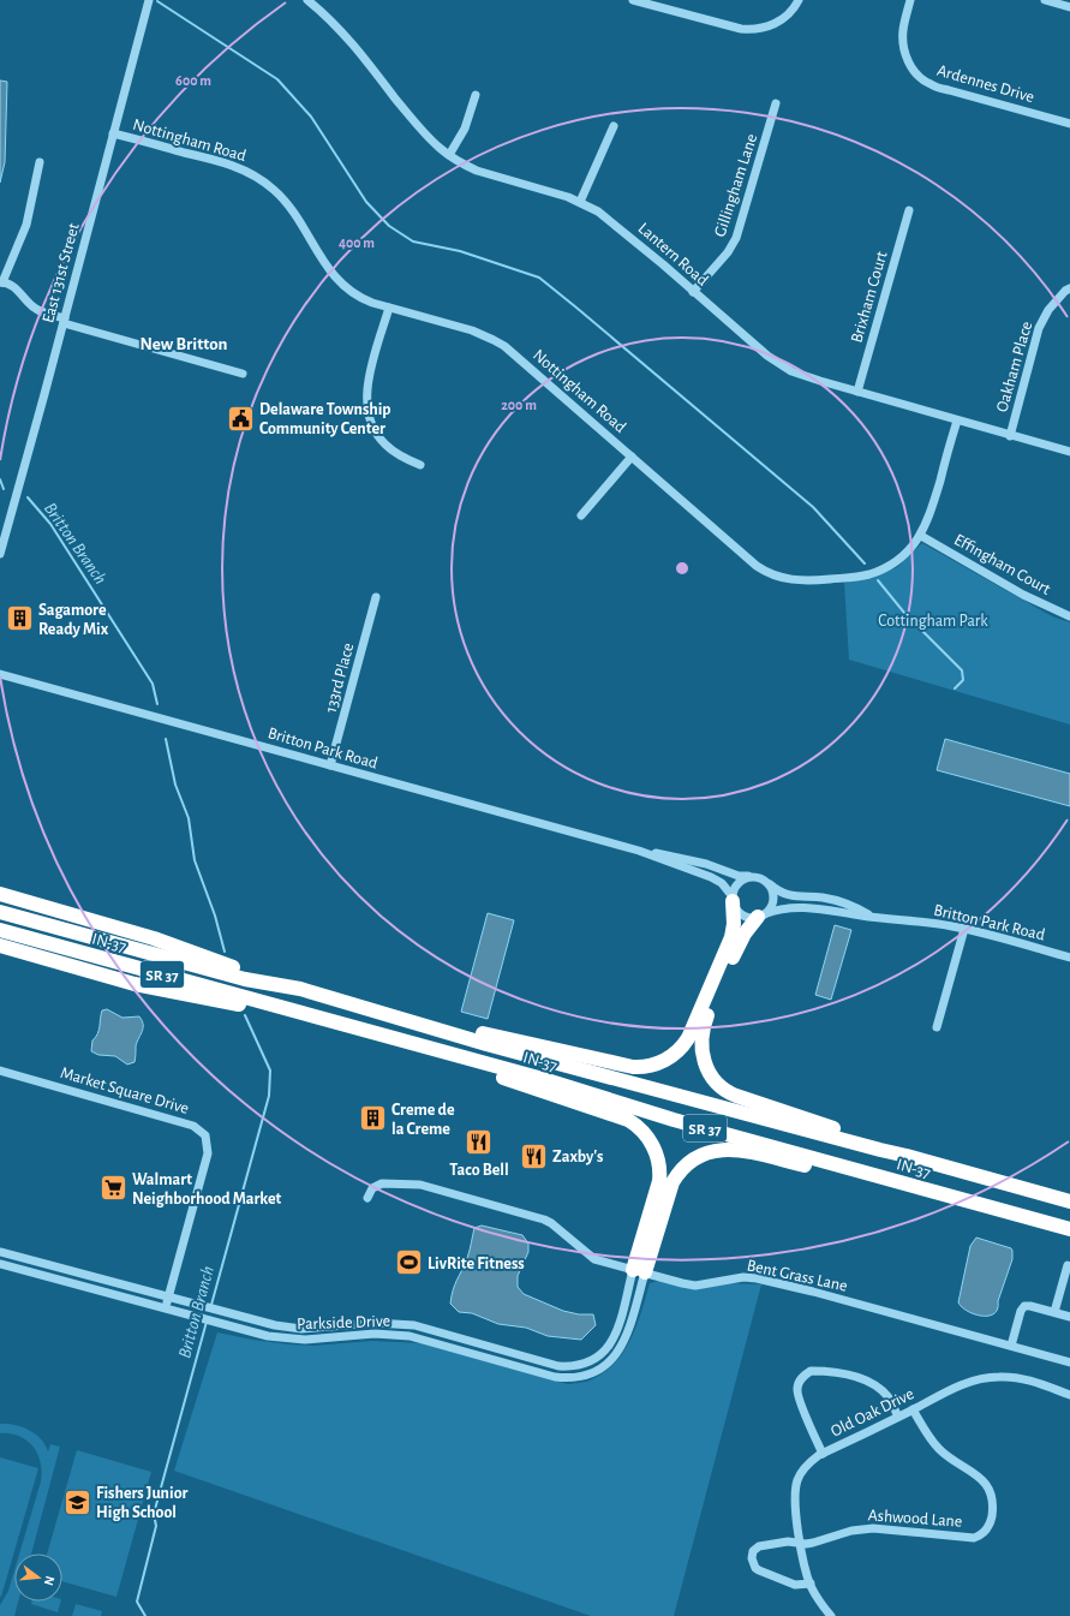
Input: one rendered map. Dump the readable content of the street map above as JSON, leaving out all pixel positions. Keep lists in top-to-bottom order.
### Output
{
  "streets": {
    "highway": ["IN-37", "SR 37"],
    "street": [
      "Ardennes Drive",
      "Nottingham Road",
      "Gillingham Lane",
      "Lantern Road",
      "East 131st Street",
      "Brixham Court",
      "Oakham Place",
      "Effingham Court",
      "133rd Place",
      "Britton Park Road",
      "Market Square Drive",
      "Bent Grass Lane",
      "Parkside Drive",
      "Old Oak Drive",
      "Ashwood Lane"
    ]
  },
  "crossings": [
    ["Nottingham Road", "Lantern Road"],
    ["Nottingham Road", "East 131st Street"],
    ["Nottingham Road", "Effingham Court"],
    ["Gillingham Lane", "Lantern Road"],
    ["Lantern Road", "Brixham Court"],
    ["Lantern Road", "Oakham Place"],
    ["133rd Place", "Britton Park Road"],
    ["Market Square Drive", "Parkside Drive"],
    ["Bent Grass Lane", "Parkside Drive"],
    ["Old Oak Drive", "Ashwood Lane"]
  ],
  "districts": ["New Britton"],
  "water": ["Britton Branch"],
  "parks": ["Cottingham Park"],
  "places": {
    "public building": ["Delaware Township Community Center"],
    "building": ["Sagamore Ready Mix", "Creme de la Creme"],
    "restaurant": ["Taco Bell", "Zaxby's"],
    "supermarket": ["Walmart Neighborhood Market"],
    "sports": ["LivRite Fitness"],
    "school or university": ["Fishers Junior High School"]
  },
  "north": "right",
  "rings": ["600 m", "400 m", "200 m"]
}
